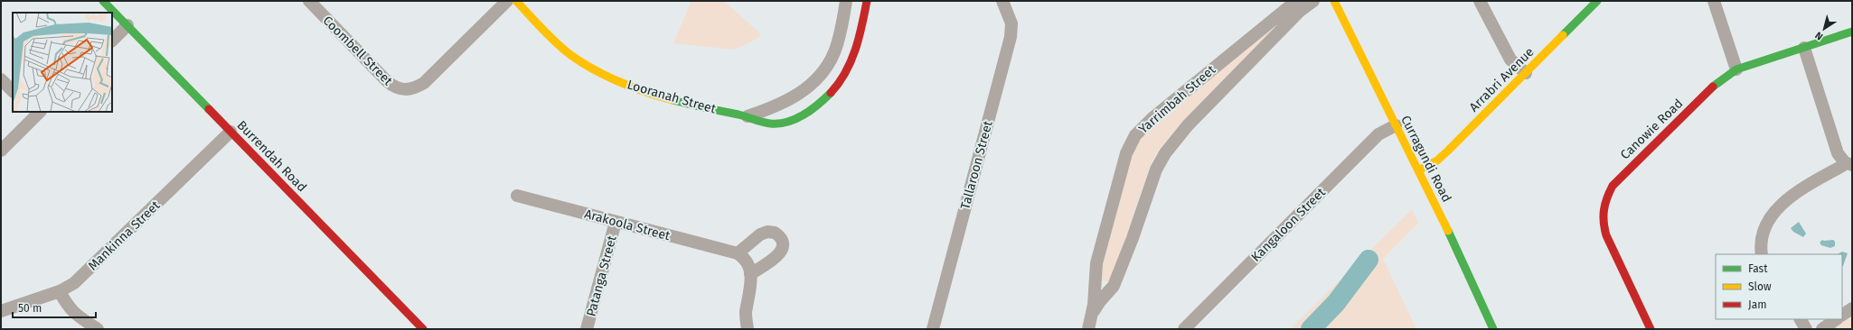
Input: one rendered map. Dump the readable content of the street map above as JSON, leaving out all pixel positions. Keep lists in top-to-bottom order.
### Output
{
  "streets": {
    "street": [
      "Coombell Street",
      "Arrabri Avenue",
      "Looranah Street",
      "Yarrimbah Street",
      "Canowie Road",
      "Burrendah Road",
      "Curragundi Road",
      "Tallaroon Street",
      "Arakoola Street",
      "Kangaloon Street",
      "Mankinna Street",
      "Patanga Street"
    ]
  },
  "crossings": [
    ["Arrabri Avenue", "Curragundi Road"],
    ["Burrendah Road", "Mankinna Street"],
    ["Curragundi Road", "Kangaloon Street"],
    ["Arakoola Street", "Patanga Street"]
  ],
  "legend": ["Fast", "Slow", "Jam"],
  "scale_bar": "50 m",
  "north": "bottom left"
}
